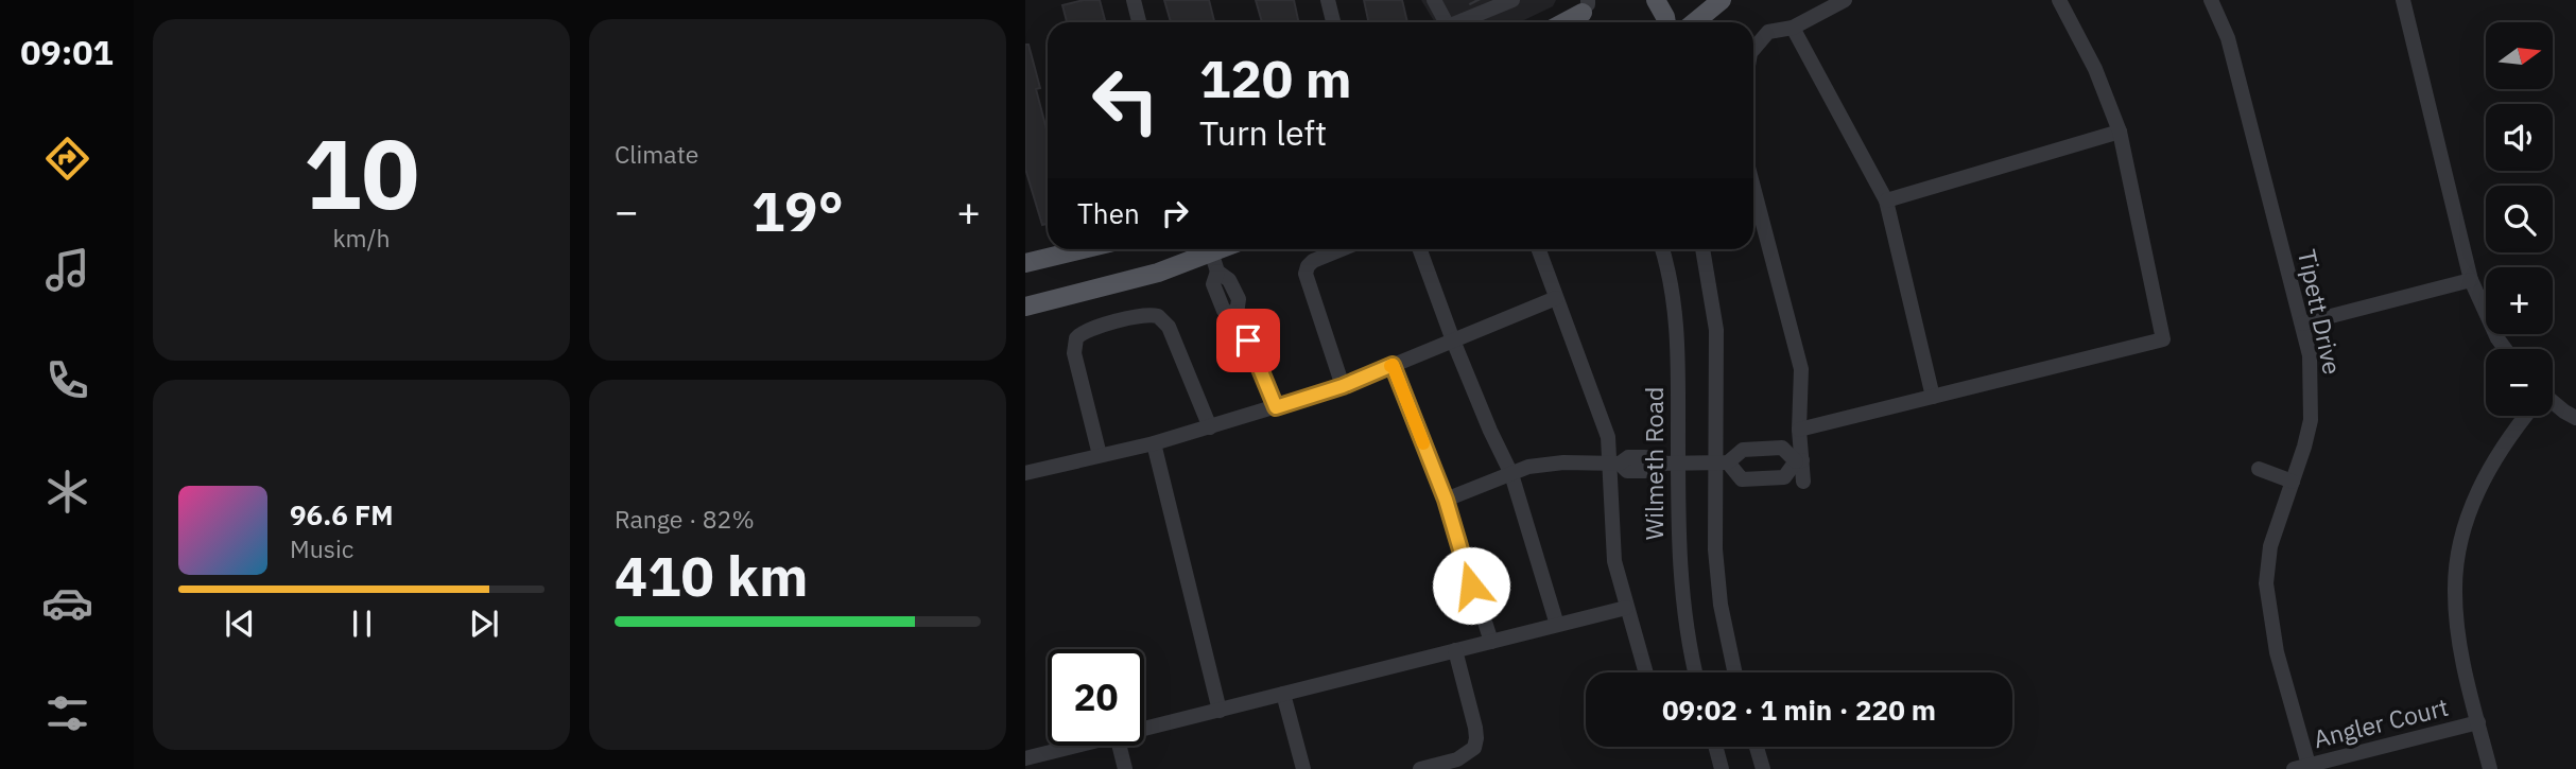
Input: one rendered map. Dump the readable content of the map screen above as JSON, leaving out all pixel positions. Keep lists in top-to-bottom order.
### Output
{
  "streets": {
    "street": ["Tipett Drive", "Wilmeth Road", "Angler Court"]
  },
  "crossings": [
    ["Tipett Drive", "Angler Court"]
  ],
  "north": "right",
  "page": {
    "tabs": "09:01",
    "tile": [
      ["10", "km/h"],
      "Climate",
      ["Range · 82%", "410 km"]
    ],
    "map_buttons": ["+", "−"],
    "turn": ["120 m", "Turn left"],
    "then": "Then",
    "heat": ["−", "19°", "+"],
    "song": ["96.6 FM", "Music"],
    "limit": "20",
    "trip": "09:02 · 1 min · 220 m"
  }
}
